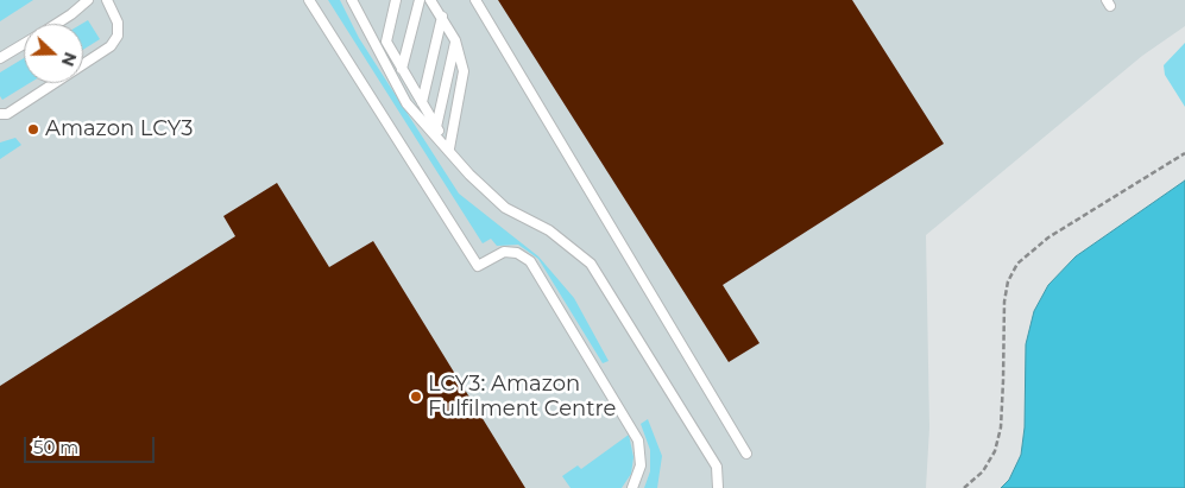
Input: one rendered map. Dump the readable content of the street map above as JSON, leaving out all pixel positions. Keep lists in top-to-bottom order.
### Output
{
  "places": ["Amazon LCY3", "LCY3: Amazon Fulfilment Centre"],
  "scale_bar": "50 m",
  "north": "right"
}
